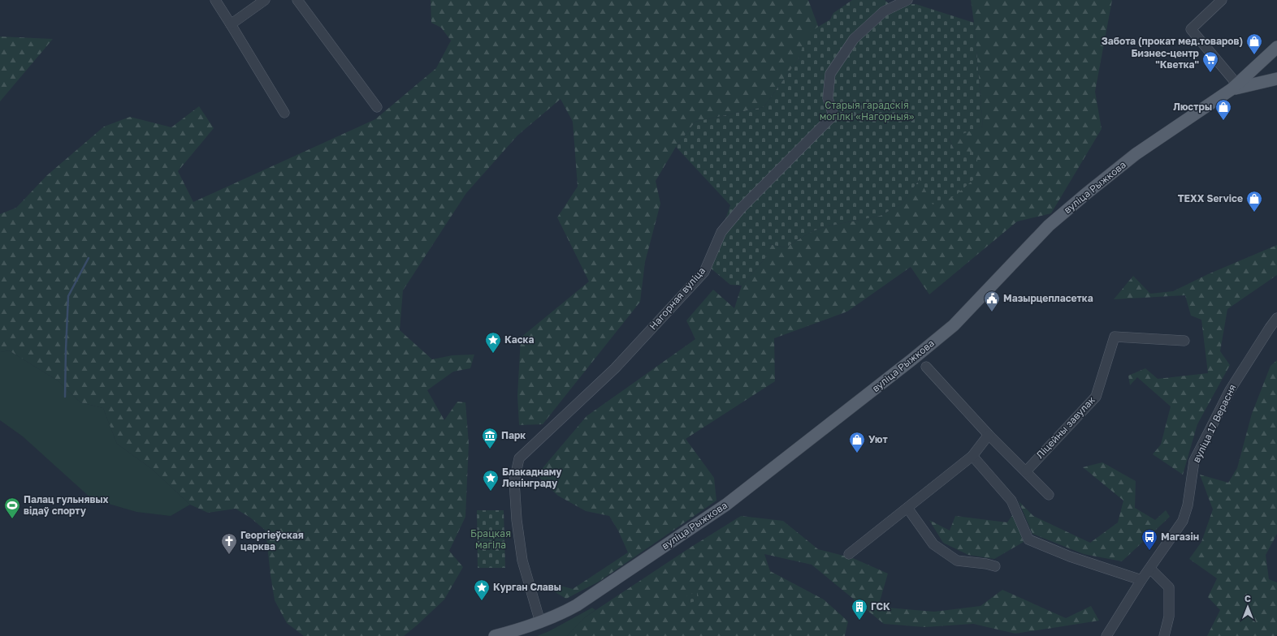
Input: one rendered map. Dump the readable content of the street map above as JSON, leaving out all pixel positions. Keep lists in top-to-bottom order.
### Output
{
  "streets": {
    "main road": ["вуліца Рыжкова"],
    "street": ["Нагорная вуліца", "вуліца 17 Верасня", "Ліцейны завулак"]
  },
  "crossings": [
    ["вуліца Рыжкова", "Нагорная вуліца"]
  ],
  "parks": ["Старыя гарадскія могілкі «Нагорныя»", "Брацкая магіла"],
  "places": {
    "shop": [
      "Забота (прокат мед.товаров)",
      "Люстры",
      "TEXX Service",
      "Уют"
    ],
    "supermarket": ["Бизнес-центр \"Кветка\""],
    "public building": ["Мазырцепласетка"],
    "place": ["Каска", "Блакаднаму Ленінграду", "Курган Славы"],
    "museum": ["Парк"],
    "sports": ["Палац гульнявых відаў спорту"],
    "bus stop": ["Магазін"],
    "church": ["Георгіеўская царква"],
    "building": ["ГСК"]
  },
  "north": "top"
}
